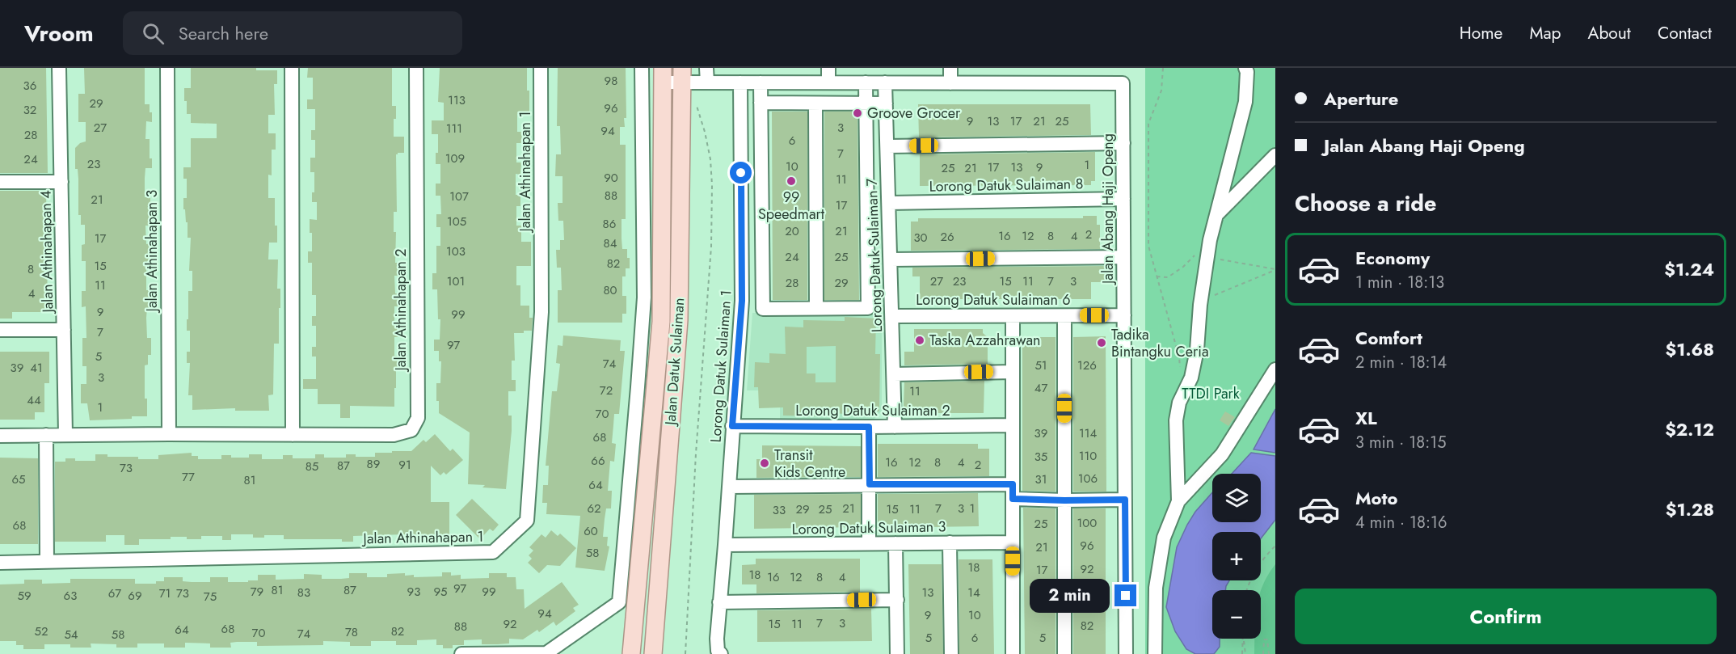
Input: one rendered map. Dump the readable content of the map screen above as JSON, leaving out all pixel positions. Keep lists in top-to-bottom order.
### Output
{
  "streets": {
    "main road": ["Jalan Datuk Sulaiman"],
    "street": [
      "Jalan Athinahapan 1",
      "Lorong Datuk Sulaiman 8",
      "Jalan Abang Haji Openg",
      "Jalan Athinahapan 3",
      "Jalan Athinahapan 4",
      "Lorong Datuk Sulaiman 7",
      "Lorong Datuk Sulaiman 6",
      "Jalan Athinahapan 2",
      "Lorong Datuk Sulaiman 1",
      "Lorong Datuk Sulaiman 2",
      "Lorong Datuk Sulaiman 3"
    ]
  },
  "crossings": [
    ["Lorong Datuk Sulaiman 8", "Jalan Abang Haji Openg"],
    ["Lorong Datuk Sulaiman 8", "Lorong Datuk Sulaiman 7"],
    ["Jalan Abang Haji Openg", "Lorong Datuk Sulaiman 6"],
    ["Jalan Athinahapan 3", "Jalan Athinahapan 2"],
    ["Jalan Athinahapan 4", "Jalan Athinahapan 2"],
    ["Lorong Datuk Sulaiman 7", "Lorong Datuk Sulaiman 6"],
    ["Lorong Datuk Sulaiman 7", "Lorong Datuk Sulaiman 2"],
    ["Lorong Datuk Sulaiman 1", "Lorong Datuk Sulaiman 2"],
    ["Lorong Datuk Sulaiman 1", "Lorong Datuk Sulaiman 3"]
  ],
  "parks": ["TTDI Park"],
  "places": [
    "Groove Grocer",
    "99 Speedmart",
    "Taska Azzahrawan",
    "Tadika Bintangku Ceria",
    "Transit Kids Centre"
  ],
  "house_numbers": [
    "98",
    "36",
    "113",
    "29",
    "96",
    "32",
    "9",
    "13",
    "17",
    "21",
    "25",
    "27",
    "3",
    "111",
    "94",
    "28",
    "6",
    "7",
    "109",
    "24",
    "23",
    "1",
    "10",
    "17",
    "13",
    "9",
    "25",
    "21",
    "90",
    "11",
    "88",
    "107",
    "21",
    "17",
    "105",
    "86",
    "20",
    "21",
    "2",
    "16",
    "12",
    "8",
    "4",
    "26",
    "30",
    "17",
    "84",
    "103",
    "24",
    "25",
    "82",
    "15",
    "8",
    "101",
    "27",
    "23",
    "15",
    "11",
    "7",
    "3",
    "28",
    "29",
    "11",
    "80",
    "4",
    "9",
    "99",
    "7",
    "97",
    "5",
    "74",
    "51",
    "126",
    "39",
    "41",
    "3",
    "47",
    "72",
    "11",
    "44",
    "1",
    "70",
    "39",
    "114",
    "68",
    "110",
    "35",
    "66",
    "16",
    "12",
    "8",
    "4",
    "89",
    "91",
    "2",
    "87",
    "85",
    "73",
    "77",
    "106",
    "65",
    "31",
    "81",
    "64",
    "62",
    "21",
    "7",
    "3",
    "1",
    "29",
    "25",
    "15",
    "11",
    "33",
    "100",
    "25",
    "68",
    "60",
    "96",
    "21",
    "58",
    "18",
    "92",
    "17",
    "18",
    "16",
    "12",
    "8",
    "4",
    "97",
    "81",
    "87",
    "79",
    "93",
    "95",
    "99",
    "83",
    "13",
    "14",
    "67",
    "71",
    "73",
    "59",
    "63",
    "69",
    "75",
    "94",
    "9",
    "10",
    "7",
    "3",
    "92",
    "15",
    "11",
    "82",
    "88",
    "68",
    "64",
    "52",
    "82",
    "78",
    "70",
    "74",
    "54",
    "58",
    "5",
    "6",
    "5"
  ],
  "page": {
    "header": "Vroom",
    "search": "Search here",
    "nav": [
      "Home",
      "Map",
      "About",
      "Contact"
    ],
    "banner": ["Aperture", "Jalan Abang Haji Openg"],
    "heading": "Choose a ride",
    "list": [
      {
        "name": "Economy",
        "note": "1 min · 18:13",
        "value": "$1.24"
      },
      {
        "name": "Comfort",
        "note": "2 min · 18:14",
        "value": "$1.68"
      },
      {
        "name": "XL",
        "note": "3 min · 18:15",
        "value": "$2.12"
      },
      {
        "name": "Moto",
        "note": "4 min · 18:16",
        "value": "$1.28"
      }
    ],
    "map_buttons": ["+", "−"],
    "bubble": "2 min",
    "buttons": "Confirm"
  }
}
